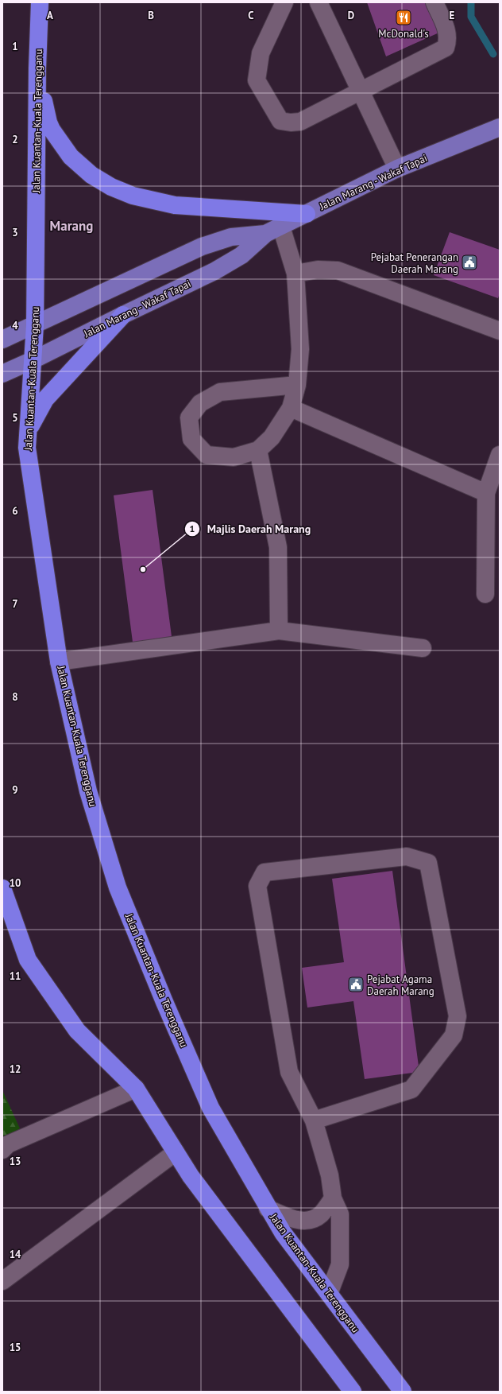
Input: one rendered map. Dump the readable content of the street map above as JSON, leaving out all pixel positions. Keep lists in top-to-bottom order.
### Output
{
  "streets": {
    "highway": ["Jalan Kuantan-Kuala Terengganu"],
    "main road": ["Jalan Marang - Wakaf Tapai"]
  },
  "crossings": [
    ["Jalan Kuantan-Kuala Terengganu", "Jalan Marang - Wakaf Tapai"]
  ],
  "districts": ["Marang"],
  "places": {
    "restaurant": ["McDonald's"],
    "public building": ["Pejabat Penerangan Daerah Marang", "Pejabat Agama Daerah Marang"],
    "other": ["Majlis Daerah Marang"]
  },
  "grid": {
    "columns": [
      "A",
      "B",
      "C",
      "D",
      "E"
    ],
    "rows": [
      "1",
      "2",
      "3",
      "4",
      "5",
      "6",
      "7",
      "8",
      "9",
      "10",
      "11",
      "12",
      "13",
      "14",
      "15"
    ]
  }
}
